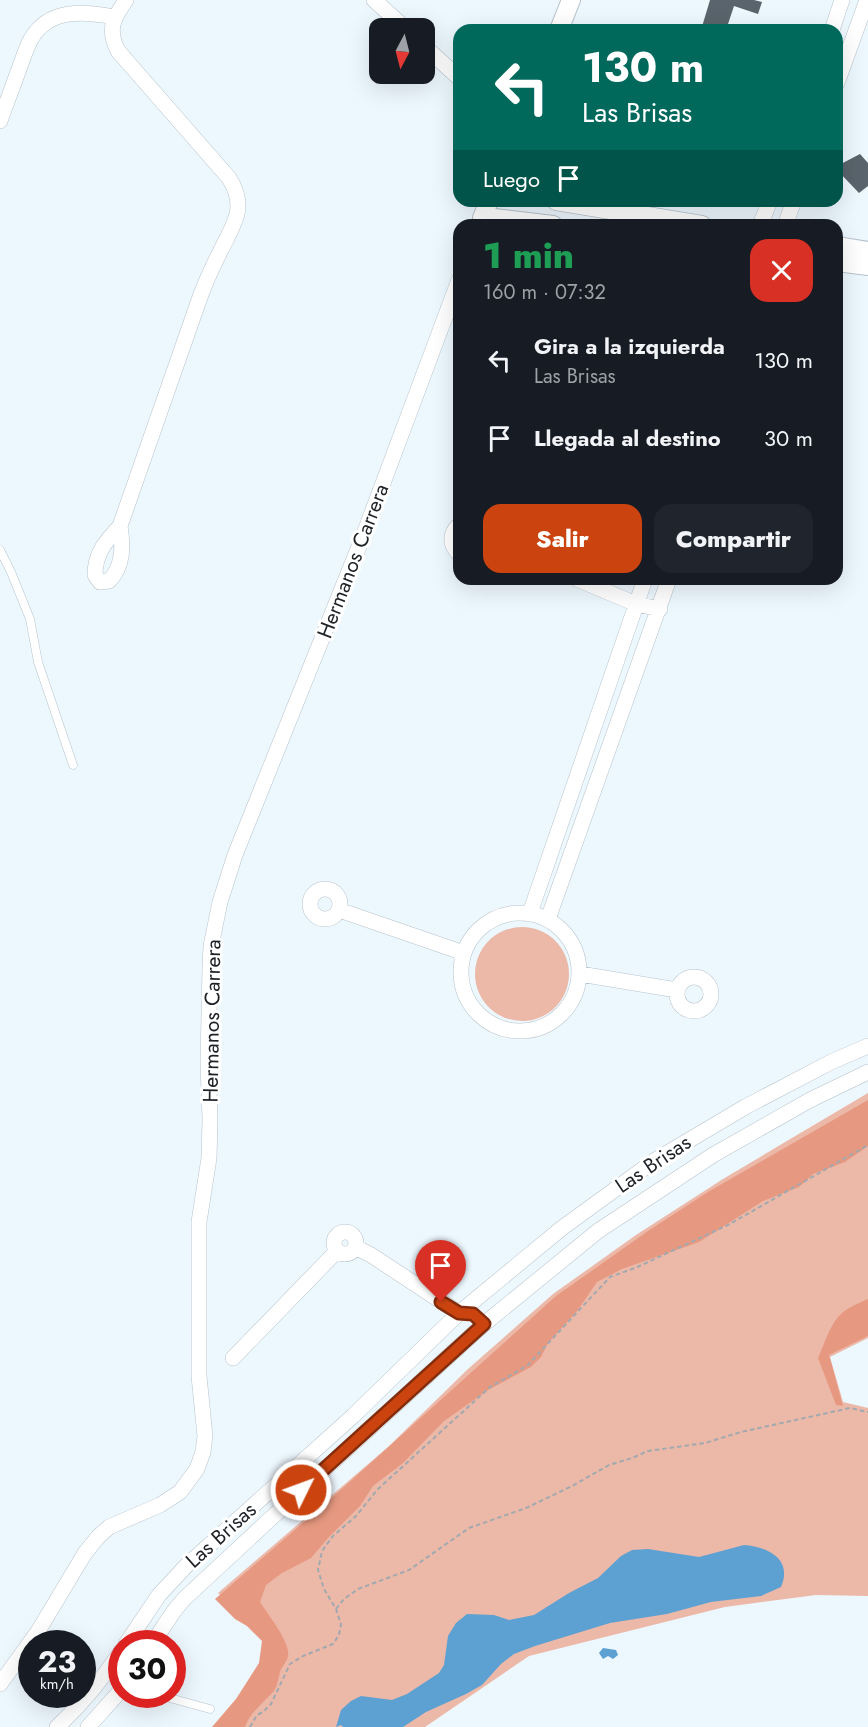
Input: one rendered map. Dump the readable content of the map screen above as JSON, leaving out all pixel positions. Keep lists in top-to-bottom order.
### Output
{
  "streets": {
    "street": ["Hermanos Carrera", "Las Brisas"]
  },
  "north": "bottom",
  "page": {
    "turn": ["130 m", "Las Brisas"],
    "then": "Luego",
    "heading": ["1 min", "160 m · 07:32"],
    "list": [
      {
        "name": "Gira a la izquierda",
        "note": "Las Brisas",
        "value": "130 m"
      },
      {
        "name": "Llegada al destino",
        "value": "30 m"
      }
    ],
    "buttons": ["Salir", "Compartir"],
    "speed": "23 km/h",
    "limit": "30"
  }
}
